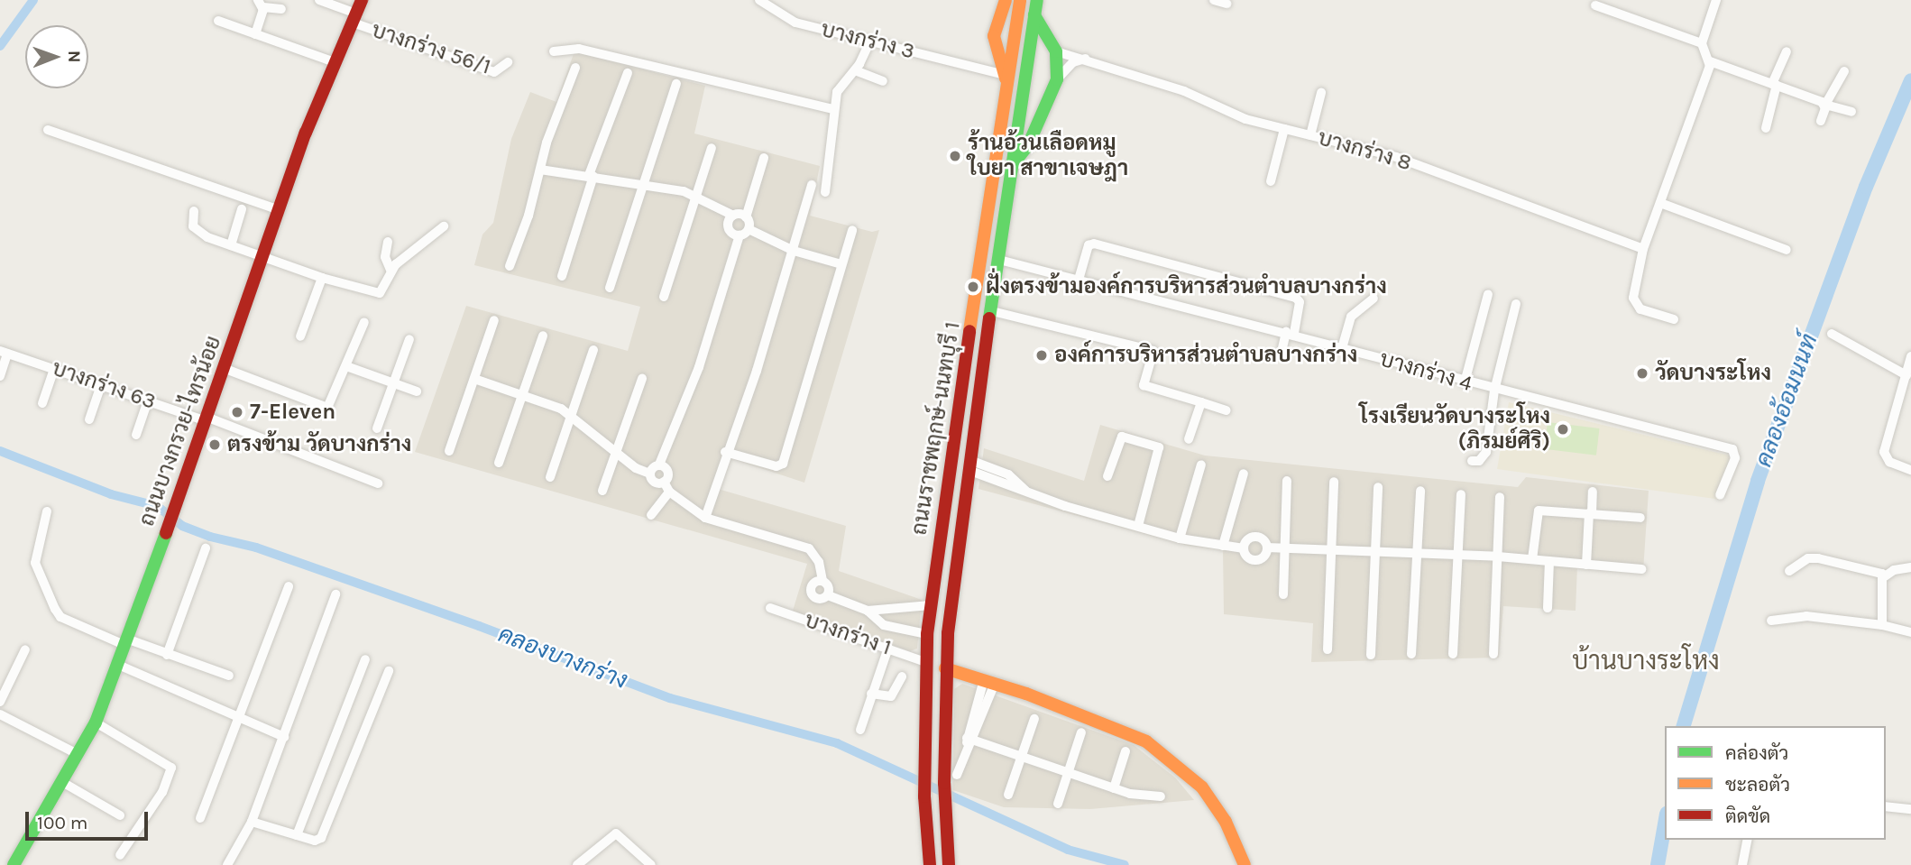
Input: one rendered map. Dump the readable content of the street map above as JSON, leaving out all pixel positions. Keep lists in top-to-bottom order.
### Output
{
  "streets": {
    "main road": ["ถนนราชพฤกษ์-นนทบุรี 1", "ถนนบางกรวย-ไทรน้อย"],
    "street": [
      "บางกร่าง 3",
      "บางกร่าง 56/1",
      "บางกร่าง 8",
      "บางกร่าง 4",
      "บางกร่าง 63",
      "บางกร่าง 1"
    ]
  },
  "crossings": [
    ["บางกร่าง 3", "ถนนราชพฤกษ์-นนทบุรี 1"],
    ["บางกร่าง 56/1", "ถนนบางกรวย-ไทรน้อย"],
    ["บางกร่าง 4", "ถนนราชพฤกษ์-นนทบุรี 1"],
    ["บางกร่าง 63", "ถนนบางกรวย-ไทรน้อย"],
    ["ถนนราชพฤกษ์-นนทบุรี 1", "บางกร่าง 1"]
  ],
  "districts": ["บ้านบางระโหง"],
  "water": ["คลองอ้อมนนท์", "คลองบางกร่าง"],
  "places": [
    "ร้านอ้วนเลือดหมู ใบยา สาขาเจษฎา",
    "ฝั่งตรงข้ามองค์การบริหารส่วนตำบลบางกร่าง",
    "องค์การบริหารส่วนตำบลบางกร่าง",
    "วัดบางระโหง",
    "7-Eleven",
    "โรงเรียนวัดบางระโหง (ภิรมย์ศิริ)",
    "ตรงข้าม วัดบางกร่าง"
  ],
  "legend": ["คล่องตัว", "ชะลอตัว", "ติดขัด"],
  "scale_bar": "100 m",
  "north": "right"
}
